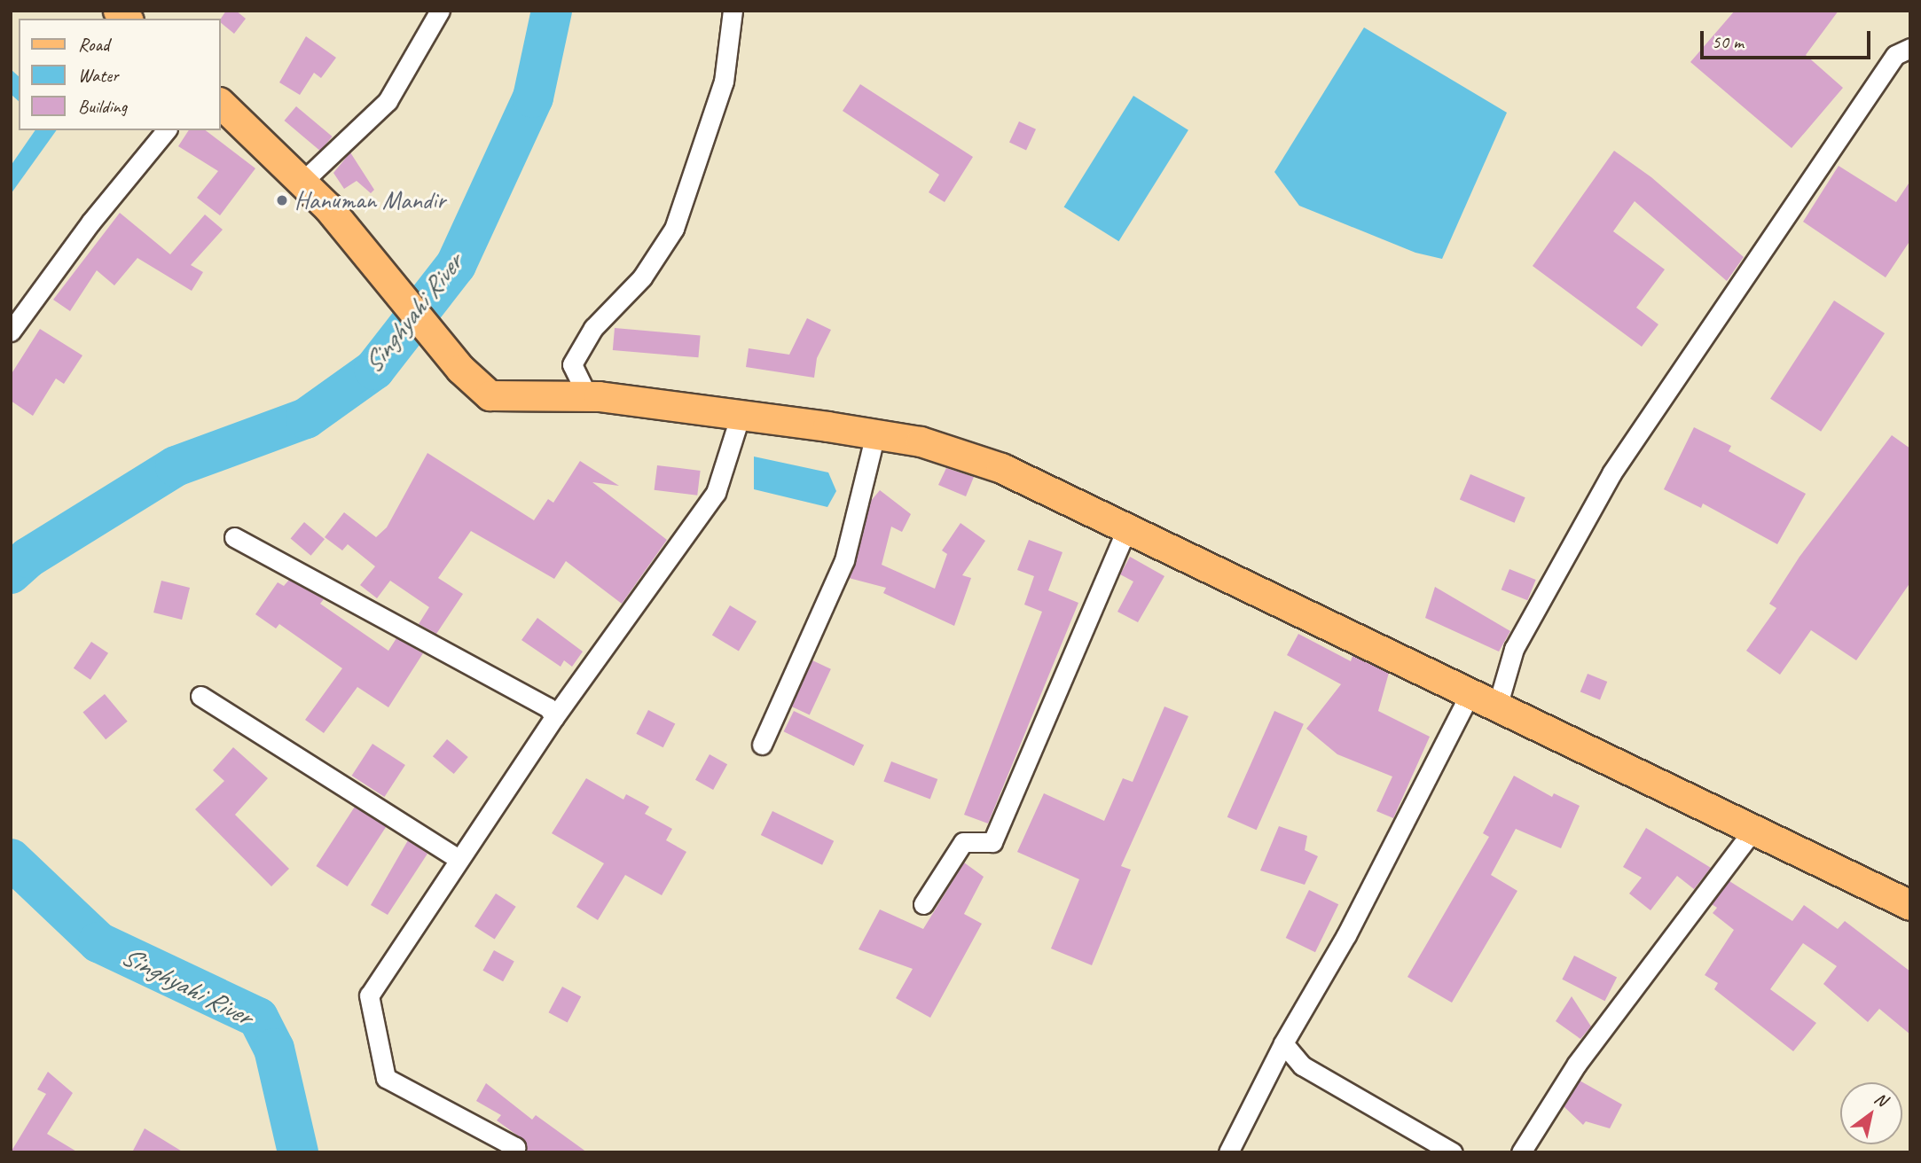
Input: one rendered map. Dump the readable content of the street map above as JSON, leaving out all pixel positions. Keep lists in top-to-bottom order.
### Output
{
  "water": ["Singhyahi River"],
  "places": ["Hanuman Mandir"],
  "legend": ["Road", "Water", "Building"],
  "scale_bar": "50 m",
  "north": "top right"
}
